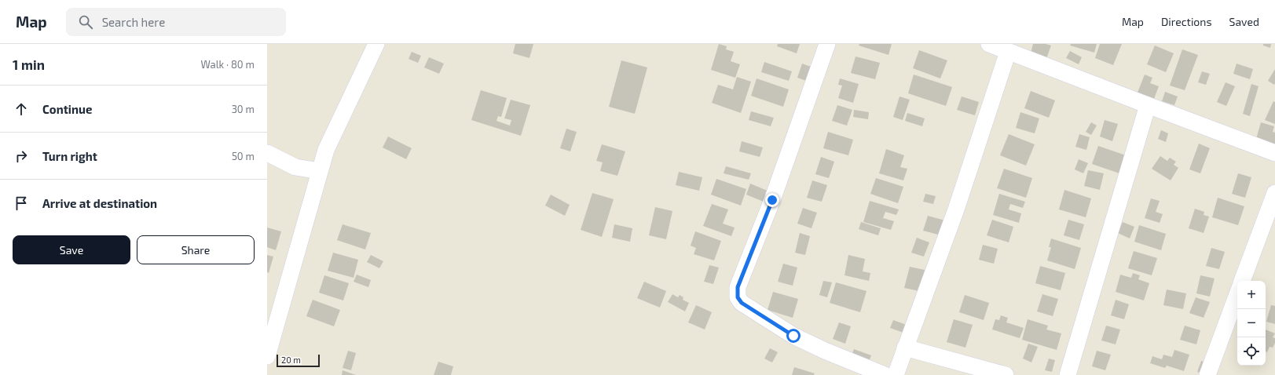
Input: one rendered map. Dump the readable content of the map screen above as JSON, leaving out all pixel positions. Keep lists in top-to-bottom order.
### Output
{
  "scale_bar": "20 m",
  "page": {
    "header": "Map",
    "search": "Search here",
    "nav": ["Map", "Directions", "Saved"],
    "heading": ["1 min", "Walk · 80 m"],
    "list": [
      ["Continue", "30 m"],
      ["Turn right", "50 m"],
      "Arrive at destination"
    ],
    "buttons": ["Save", "Share"],
    "map_buttons": ["+", "−"],
    "scale": "20 m"
  }
}
